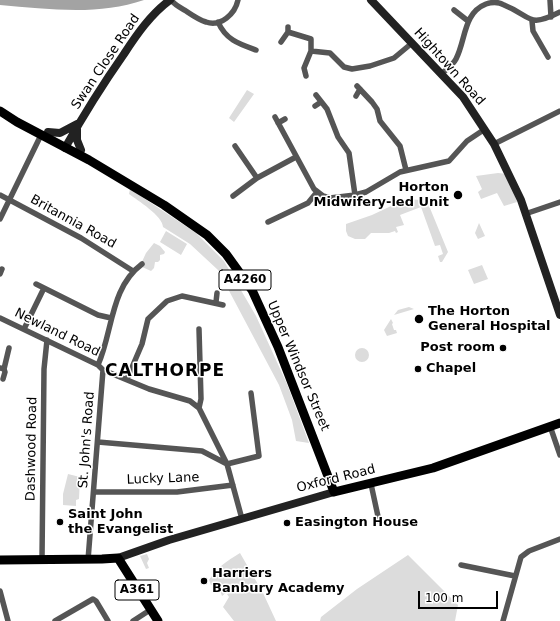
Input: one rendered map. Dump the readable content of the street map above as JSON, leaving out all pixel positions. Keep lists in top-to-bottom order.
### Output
{
  "streets": {
    "main road": [
      "A4260",
      "Upper Windsor Street",
      "Oxford Road",
      "A361"
    ],
    "street": [
      "Swan Close Road",
      "Hightown Road",
      "Britannia Road",
      "Newland Road",
      "St. John's Road",
      "Dashwood Road",
      "Lucky Lane"
    ]
  },
  "crossings": [
    ["Swan Close Road", "Upper Windsor Street"],
    ["Newland Road", "St. John's Road"],
    ["Newland Road", "Dashwood Road"],
    ["Upper Windsor Street", "Oxford Road"],
    ["St. John's Road", "Lucky Lane"],
    ["Oxford Road", "A361"]
  ],
  "districts": ["CALTHORPE"],
  "places": [
    "Horton Midwifery-led Unit",
    "The Horton General Hospital",
    "Post room",
    "Chapel",
    "Saint John the Evangelist",
    "Easington House",
    "Harriers Banbury Academy"
  ],
  "scale_bar": "100 m"
}
